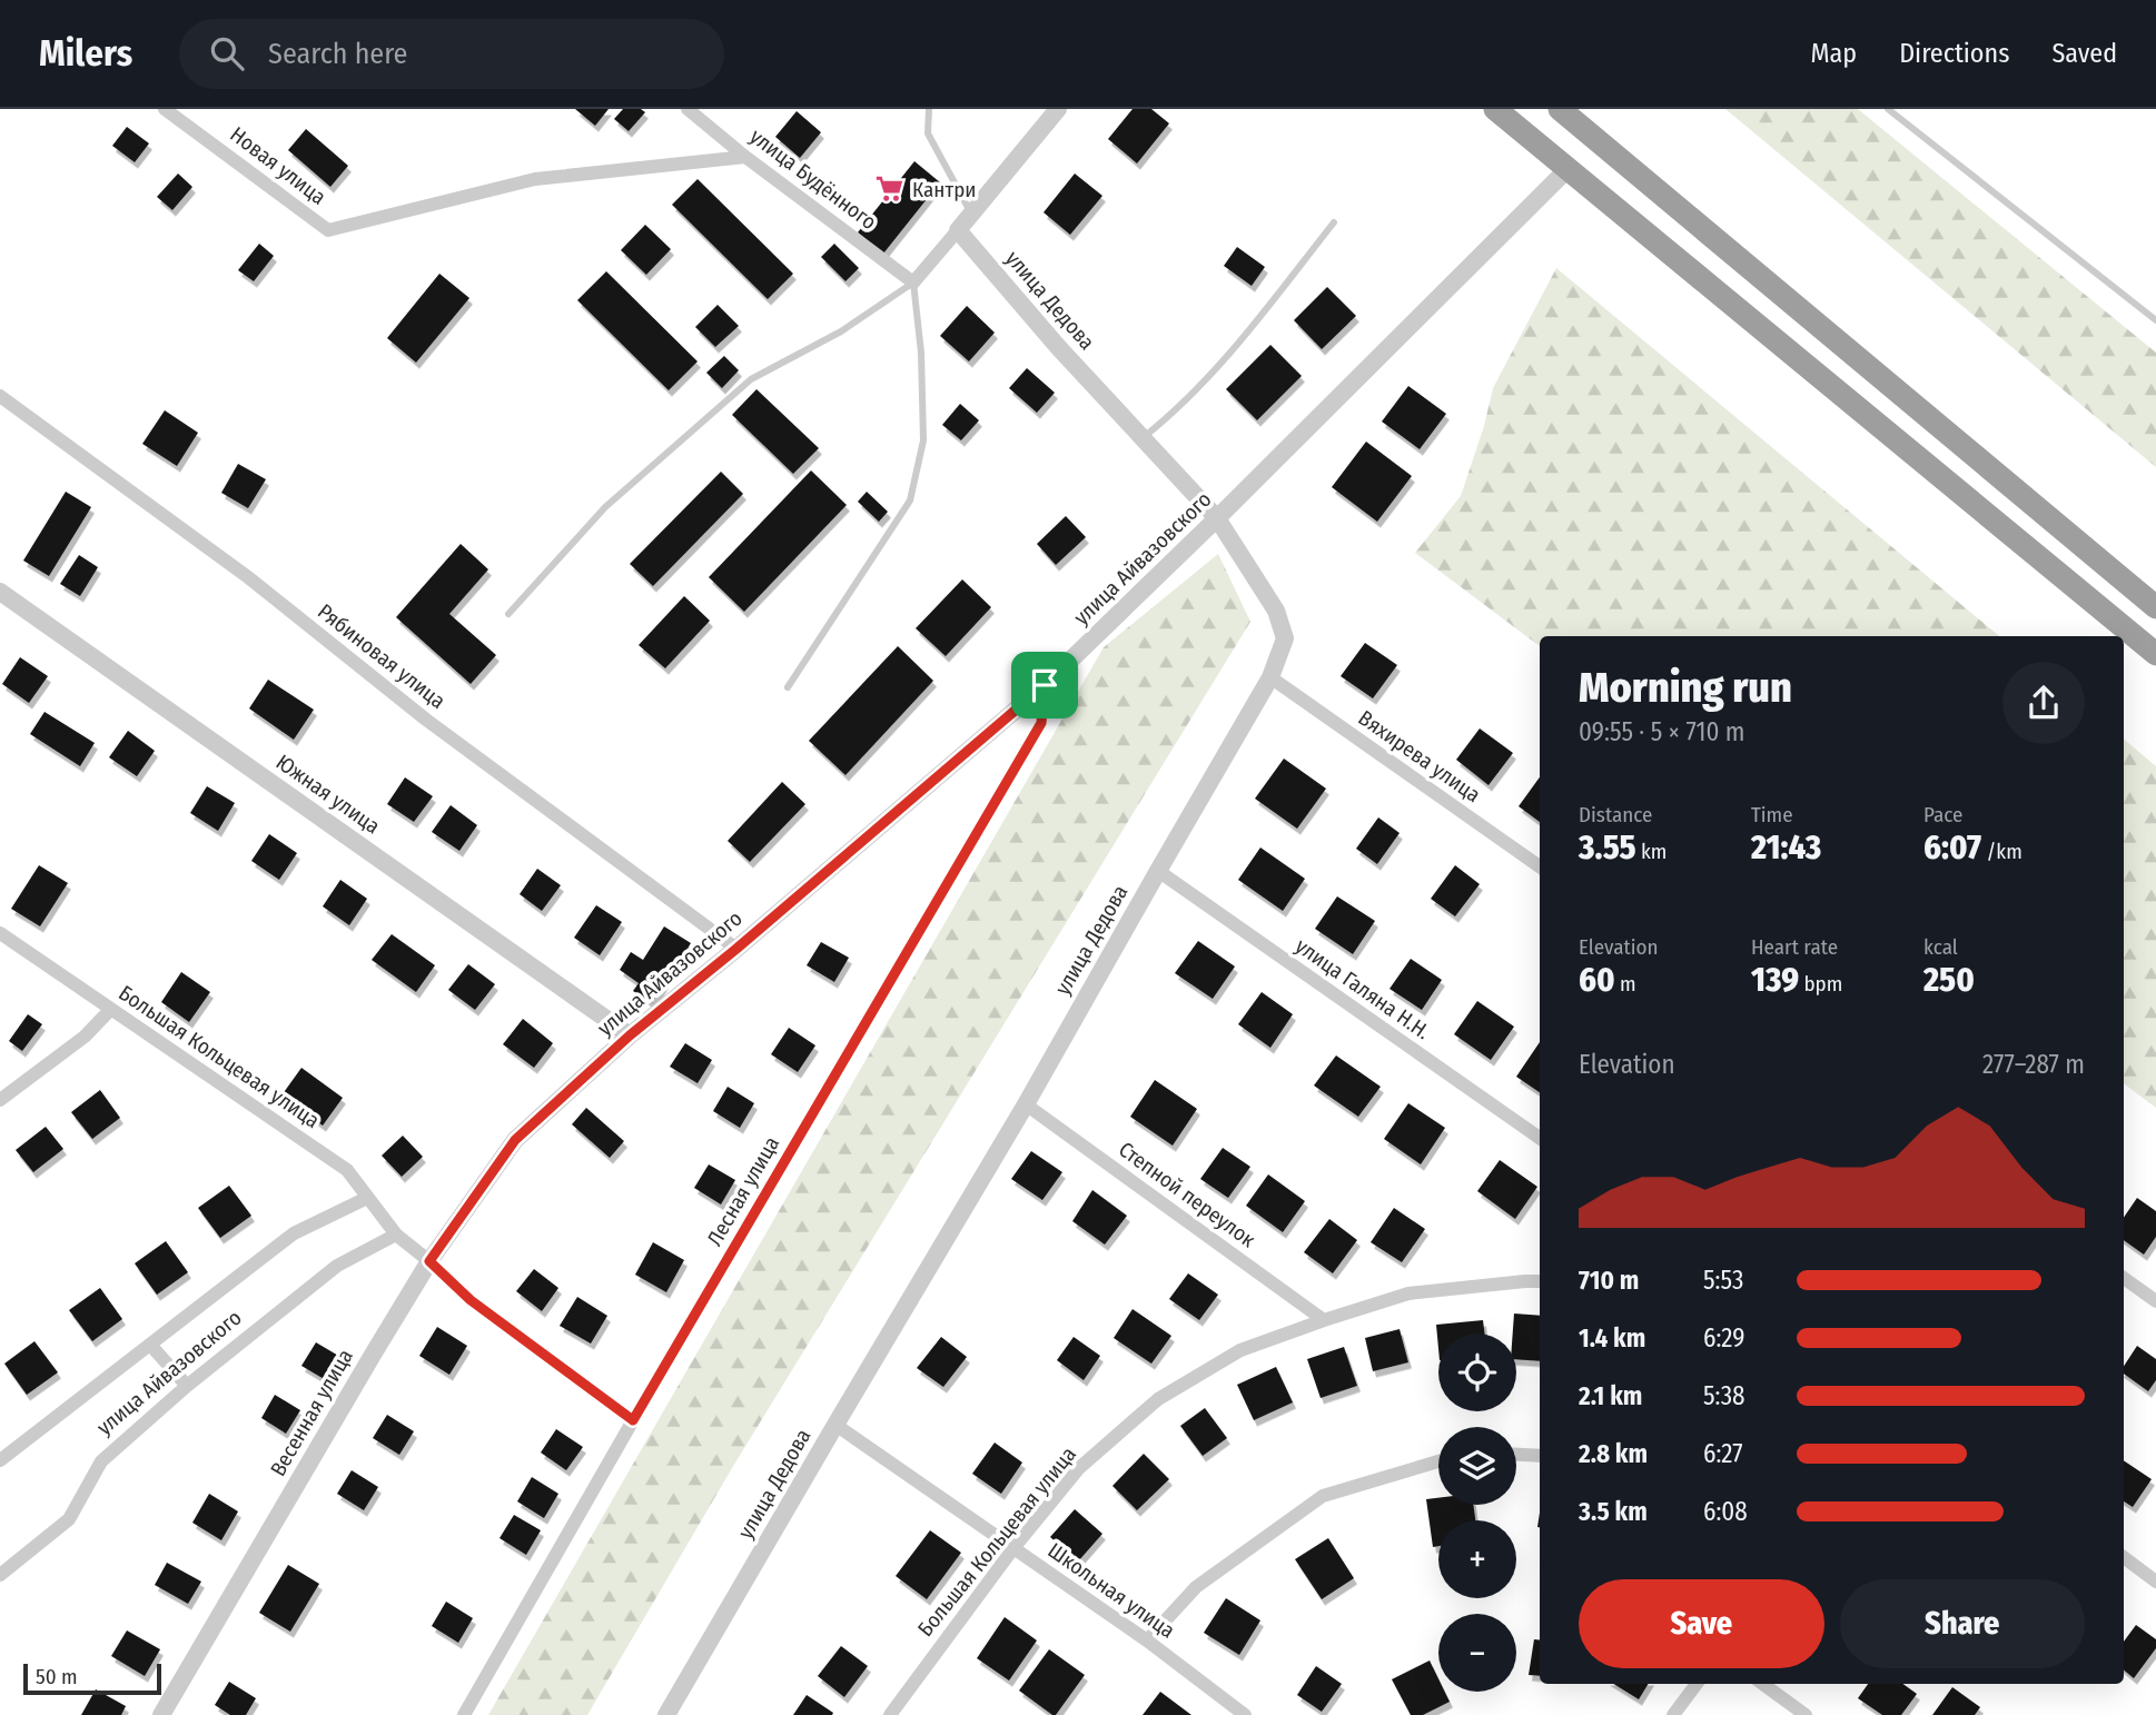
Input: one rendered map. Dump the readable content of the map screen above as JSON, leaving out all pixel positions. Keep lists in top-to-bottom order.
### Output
{
  "streets": {
    "street": [
      "Новая улица",
      "улица Будённого",
      "улица Дедова",
      "улица Айвазовского",
      "Рябиновая улица",
      "Вяхирева улица",
      "Южная улица",
      "улица Галяна Н.Н.",
      "Большая Кольцевая улица",
      "Лесная улица",
      "Степной переулок",
      "Весенная улица",
      "Школьная улица"
    ]
  },
  "crossings": [
    ["Новая улица", "улица Будённого"],
    ["улица Дедова", "улица Айвазовского"],
    ["улица Дедова", "Вяхирева улица"],
    ["улица Дедова", "улица Галяна Н.Н."],
    ["улица Дедова", "Степной переулок"],
    ["улица Дедова", "Школьная улица"],
    ["улица Айвазовского", "Рябиновая улица"],
    ["улица Айвазовского", "Южная улица"],
    ["улица Айвазовского", "Большая Кольцевая улица"],
    ["улица Айвазовского", "Лесная улица"],
    ["улица Айвазовского", "Весенная улица"],
    ["Большая Кольцевая улица", "Лесная улица"],
    ["Большая Кольцевая улица", "Степной переулок"],
    ["Большая Кольцевая улица", "Весенная улица"],
    ["Большая Кольцевая улица", "Школьная улица"]
  ],
  "places": {
    "supermarket": ["Кантри"]
  },
  "scale_bar": "50 m",
  "page": {
    "header": "Milers",
    "search": "Search here",
    "nav": ["Map", "Directions", "Saved"],
    "heading": ["Morning run", "09:55 · 5 × 710 m"],
    "stats": [
      ["Distance", "3.55 km"],
      ["Time", "21:43"],
      ["Pace", "6:07 /km"],
      ["Elevation", "60 m"],
      ["Heart rate", "139 bpm"],
      ["kcal", "250"]
    ],
    "chart": ["Elevation", "277–287 m"],
    "list": [
      {
        "name": "710 m",
        "note": "5:53"
      },
      {
        "name": "1.4 km",
        "note": "6:29"
      },
      {
        "name": "2.1 km",
        "note": "5:38"
      },
      {
        "name": "2.8 km",
        "note": "6:27"
      },
      {
        "name": "3.5 km",
        "note": "6:08"
      }
    ],
    "map_buttons": ["+", "−"],
    "buttons": ["Save", "Share"],
    "scale": "50 m"
  }
}
